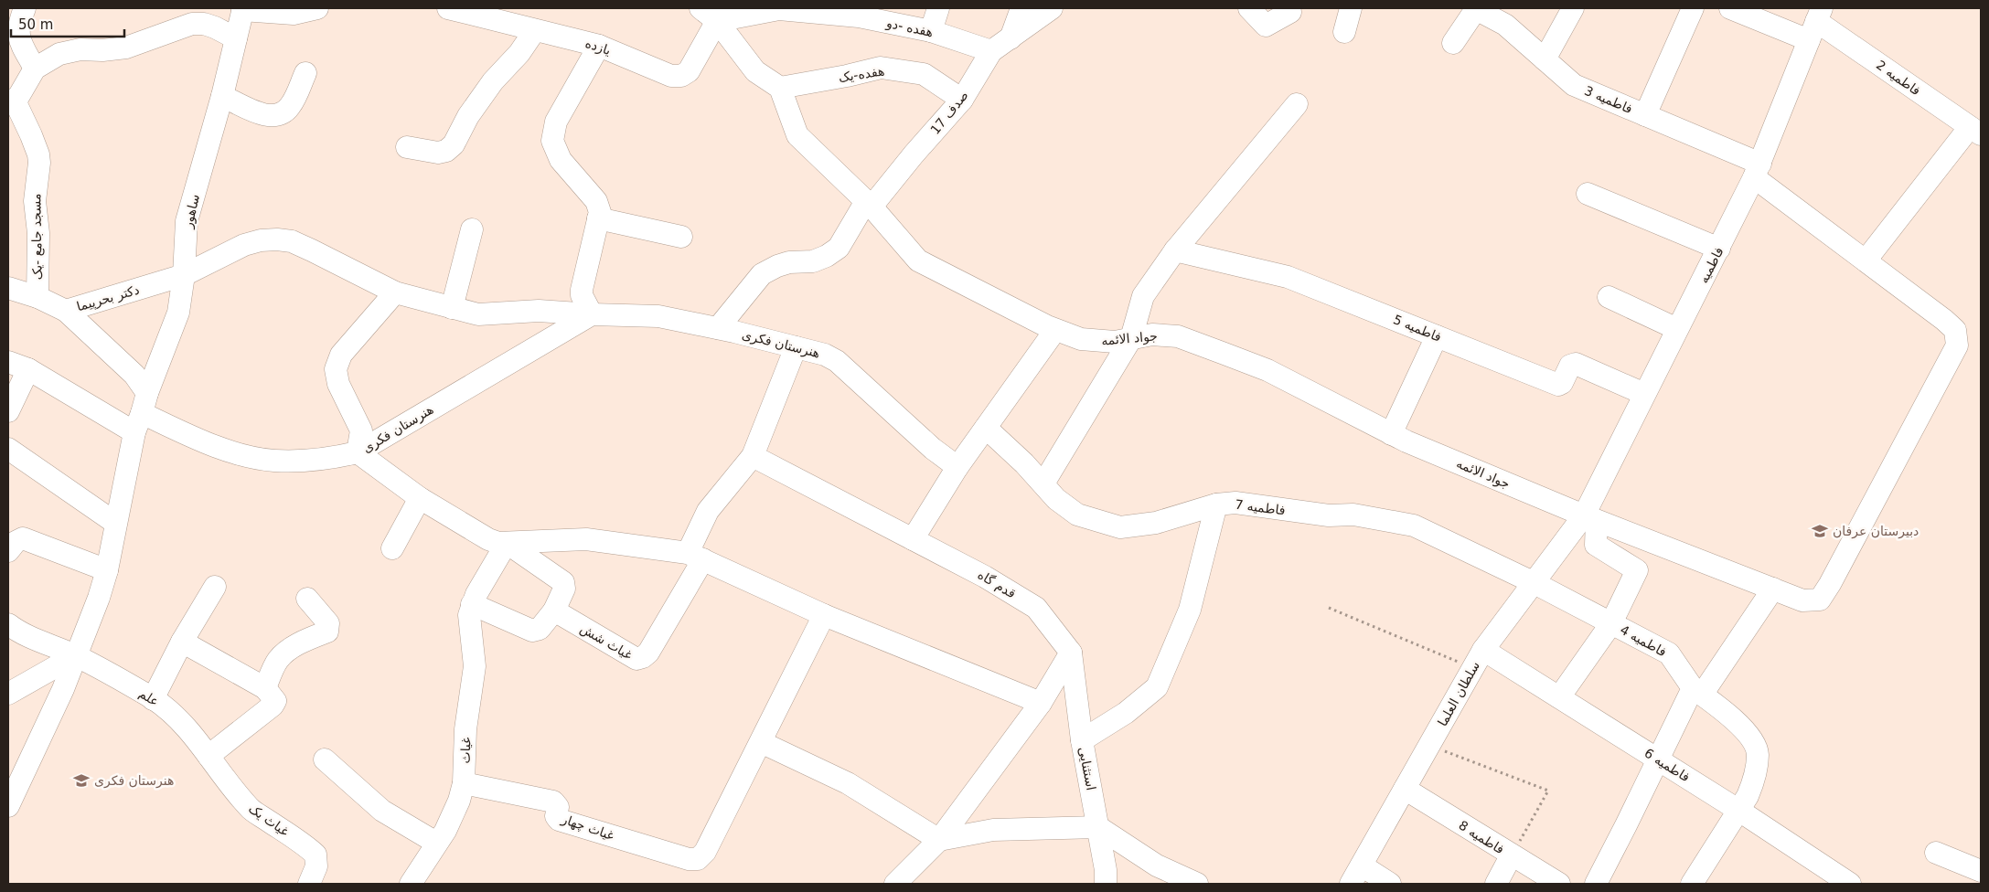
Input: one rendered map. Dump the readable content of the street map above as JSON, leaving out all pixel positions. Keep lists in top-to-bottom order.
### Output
{
  "streets": {
    "street": [
      "هفده -دو",
      "یازده",
      "هفده-یک",
      "فاطمیه 2",
      "فاطمیه 3",
      "صدف 17",
      "ساهور",
      "مسجد جامع -یک",
      "فاطمیه",
      "دکتر بحرپیما",
      "فاطمیه 5",
      "جواد الائمه",
      "هنرستان فکری",
      "فاطمیه 7",
      "قدم گاه",
      "فاطمیه 4",
      "غیاث شش",
      "سلطان العلما",
      "علم",
      "غیاث",
      "فاطمیه 6",
      "استثنایی",
      "غیاث یک",
      "غیاث چهار",
      "فاطمیه 8"
    ]
  },
  "crossings": [
    ["هفده -دو", "یازده"],
    ["هفده -دو", "صدف 17"],
    ["هفده-یک", "صدف 17"],
    ["هفده-یک", "جواد الائمه"],
    ["فاطمیه 2", "فاطمیه"],
    ["فاطمیه 3", "فاطمیه"],
    ["صدف 17", "جواد الائمه"],
    ["صدف 17", "هنرستان فکری"],
    ["ساهور", "دکتر بحرپیما"],
    ["ساهور", "هنرستان فکری"],
    ["مسجد جامع -یک", "دکتر بحرپیما"],
    ["فاطمیه", "فاطمیه 5"],
    ["فاطمیه", "جواد الائمه"],
    ["فاطمیه", "سلطان العلما"],
    ["دکتر بحرپیما", "هنرستان فکری"],
    ["جواد الائمه", "سلطان العلما"],
    ["فاطمیه 7", "فاطمیه 4"],
    ["فاطمیه 7", "سلطان العلما"],
    ["قدم گاه", "غیاث شش"],
    ["قدم گاه", "استثنایی"],
    ["فاطمیه 4", "سلطان العلما"],
    ["فاطمیه 4", "فاطمیه 6"],
    ["سلطان العلما", "فاطمیه 6"],
    ["سلطان العلما", "فاطمیه 8"],
    ["علم", "غیاث یک"],
    ["غیاث", "غیاث چهار"]
  ],
  "places": {
    "school or university": ["دبیرستان عرفان", "هنرستان فکری"]
  },
  "scale_bar": "50 m"
}
